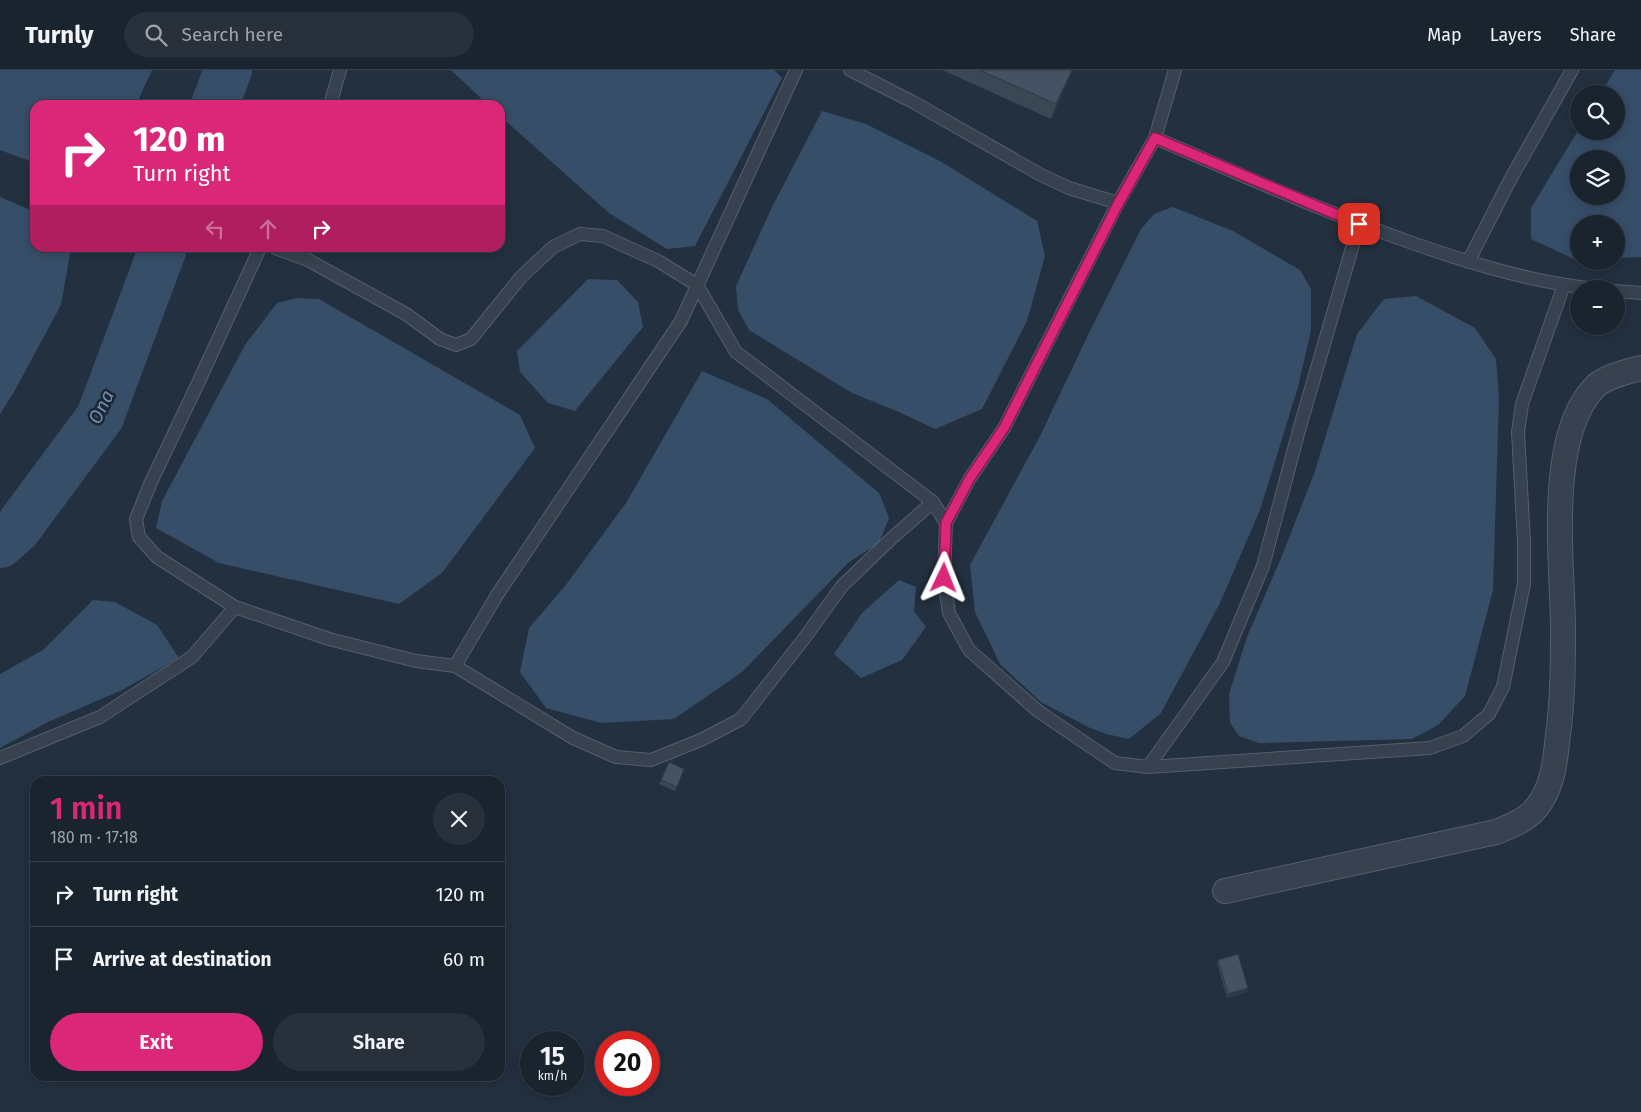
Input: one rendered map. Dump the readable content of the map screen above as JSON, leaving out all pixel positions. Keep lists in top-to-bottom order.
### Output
{
  "water": ["Ona"],
  "page": {
    "header": "Turnly",
    "search": "Search here",
    "nav": ["Map", "Layers", "Share"],
    "map_buttons": ["+", "−"],
    "turn": ["120 m", "Turn right"],
    "heading": ["1 min", "180 m · 17:18"],
    "list": [
      {
        "name": "Turn right",
        "value": "120 m"
      },
      {
        "name": "Arrive at destination",
        "value": "60 m"
      }
    ],
    "buttons": ["Exit", "Share"],
    "speed": "15 km/h",
    "limit": "20"
  }
}
